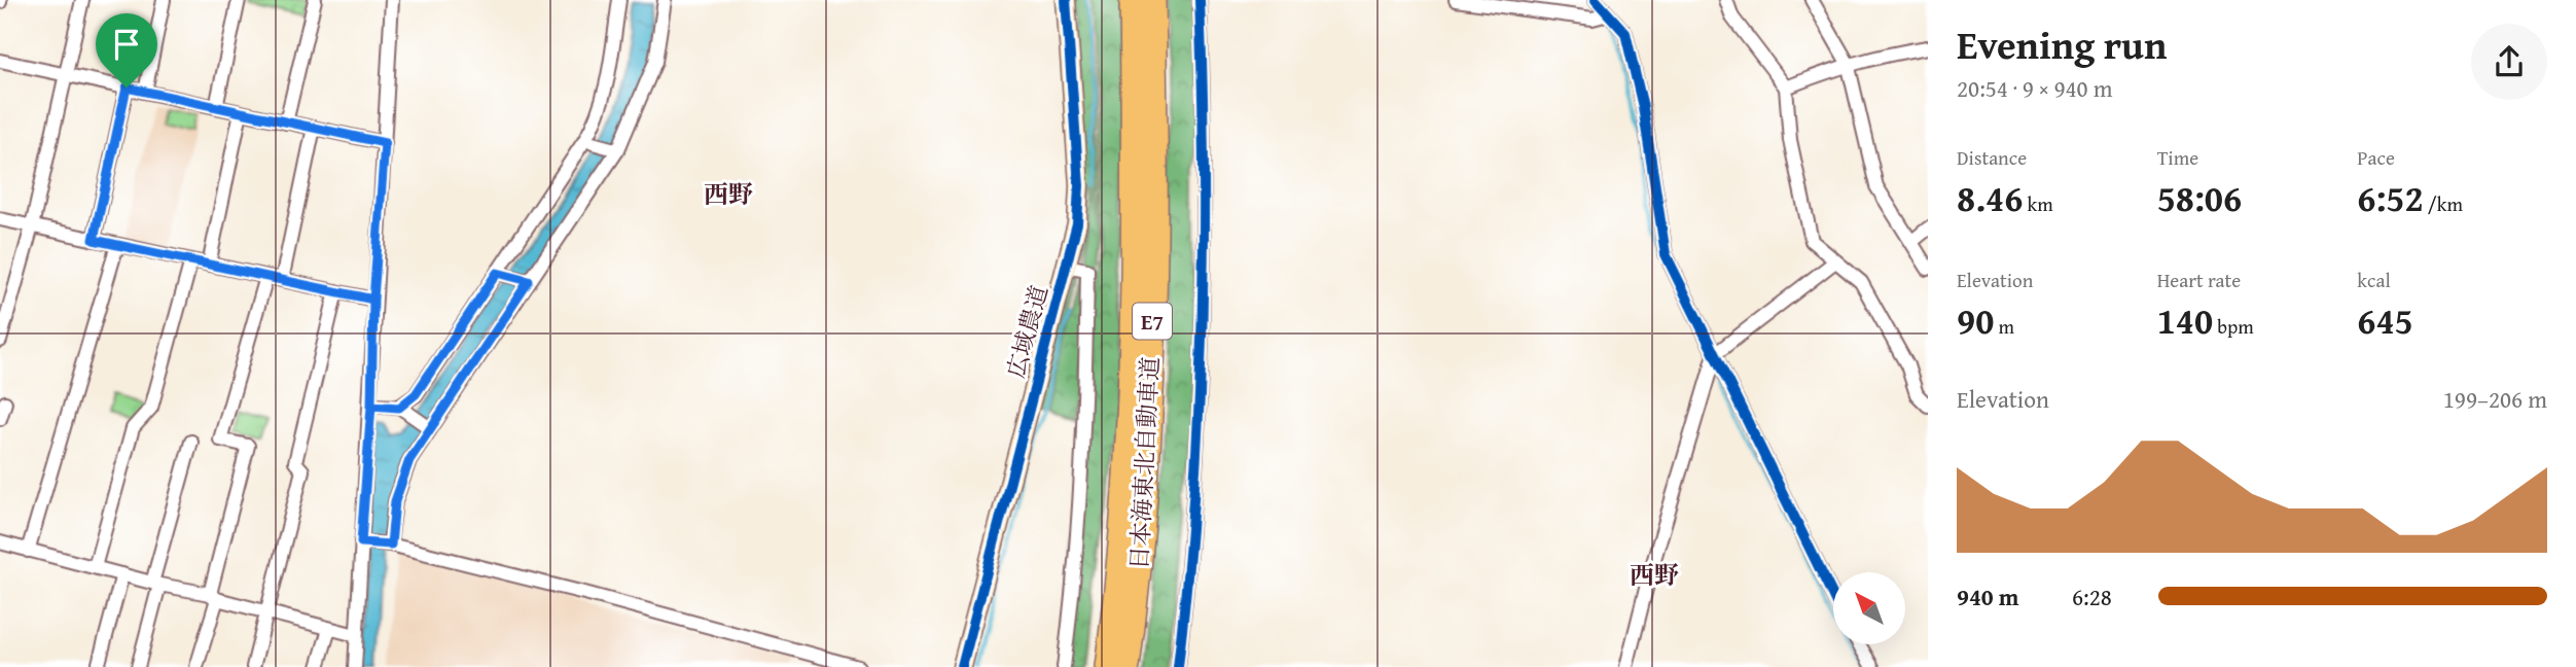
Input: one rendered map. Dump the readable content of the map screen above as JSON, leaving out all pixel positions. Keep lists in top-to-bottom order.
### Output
{
  "streets": {
    "highway": ["E7", "日本海東北自動車道"],
    "street": ["広域農道"]
  },
  "districts": ["西野", "西野"],
  "north": "top left",
  "page": {
    "heading": ["Evening run", "20:54 · 9 × 940 m"],
    "stats": [
      ["Distance", "8.46 km"],
      ["Time", "58:06"],
      ["Pace", "6:52 /km"],
      ["Elevation", "90 m"],
      ["Heart rate", "140 bpm"],
      ["kcal", "645"]
    ],
    "chart": ["Elevation", "199–206 m"],
    "list": [
      {
        "name": "940 m",
        "note": "6:28"
      }
    ]
  }
}
